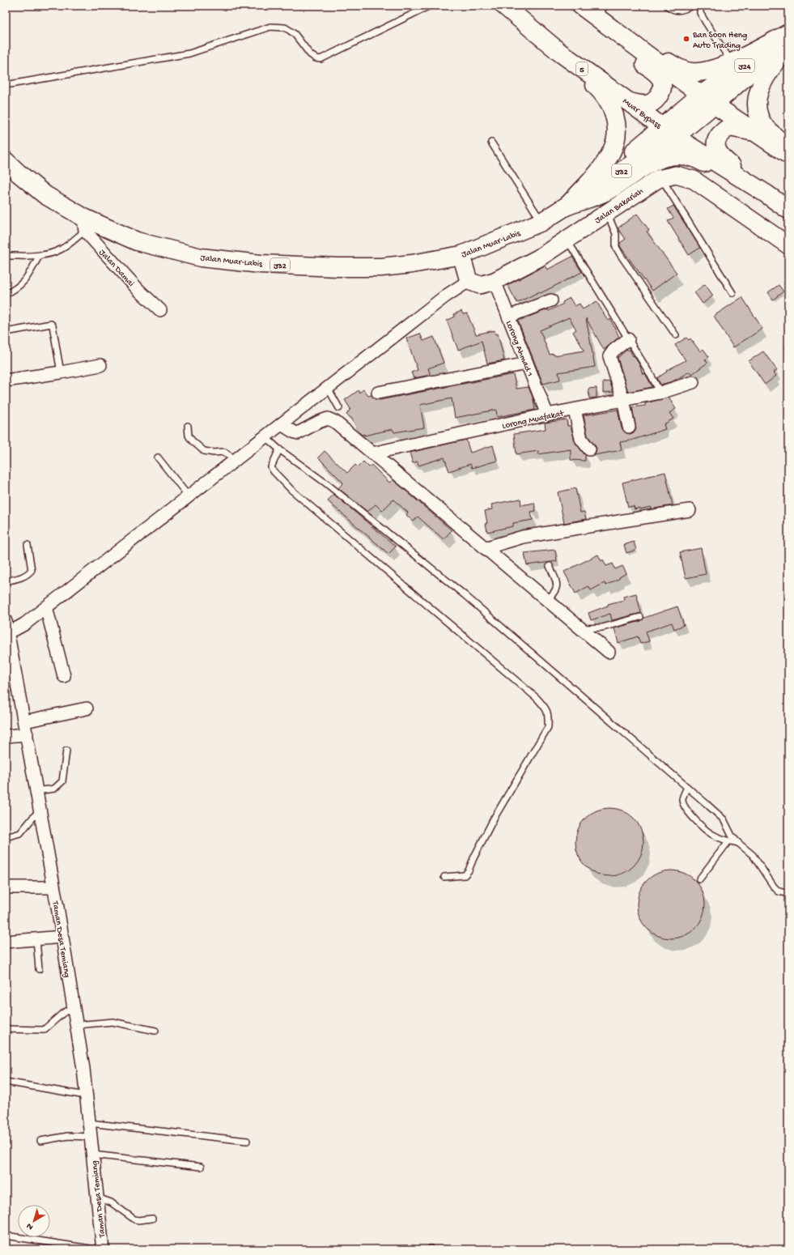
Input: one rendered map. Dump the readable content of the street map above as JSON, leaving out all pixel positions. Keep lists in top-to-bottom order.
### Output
{
  "streets": {
    "main road": [
      "J24",
      "5",
      "Muar Bypass",
      "J32",
      "Jalan Muar-Labis"
    ],
    "street": [
      "Jalan Bakariah",
      "Jalan Damai",
      "Lorong Ahmad 1",
      "Lorong Muafakat",
      "Taman Desa Temiang"
    ]
  },
  "crossings": [
    ["J24", "Jalan Muar-Labis"],
    ["Muar Bypass", "Jalan Muar-Labis"],
    ["Jalan Bakariah", "Lorong Ahmad 1"],
    ["Jalan Muar-Labis", "Jalan Damai"],
    ["Lorong Ahmad 1", "Lorong Muafakat"]
  ],
  "places": ["Ban Soon Heng Auto Trading"],
  "north": "bottom left"
}
